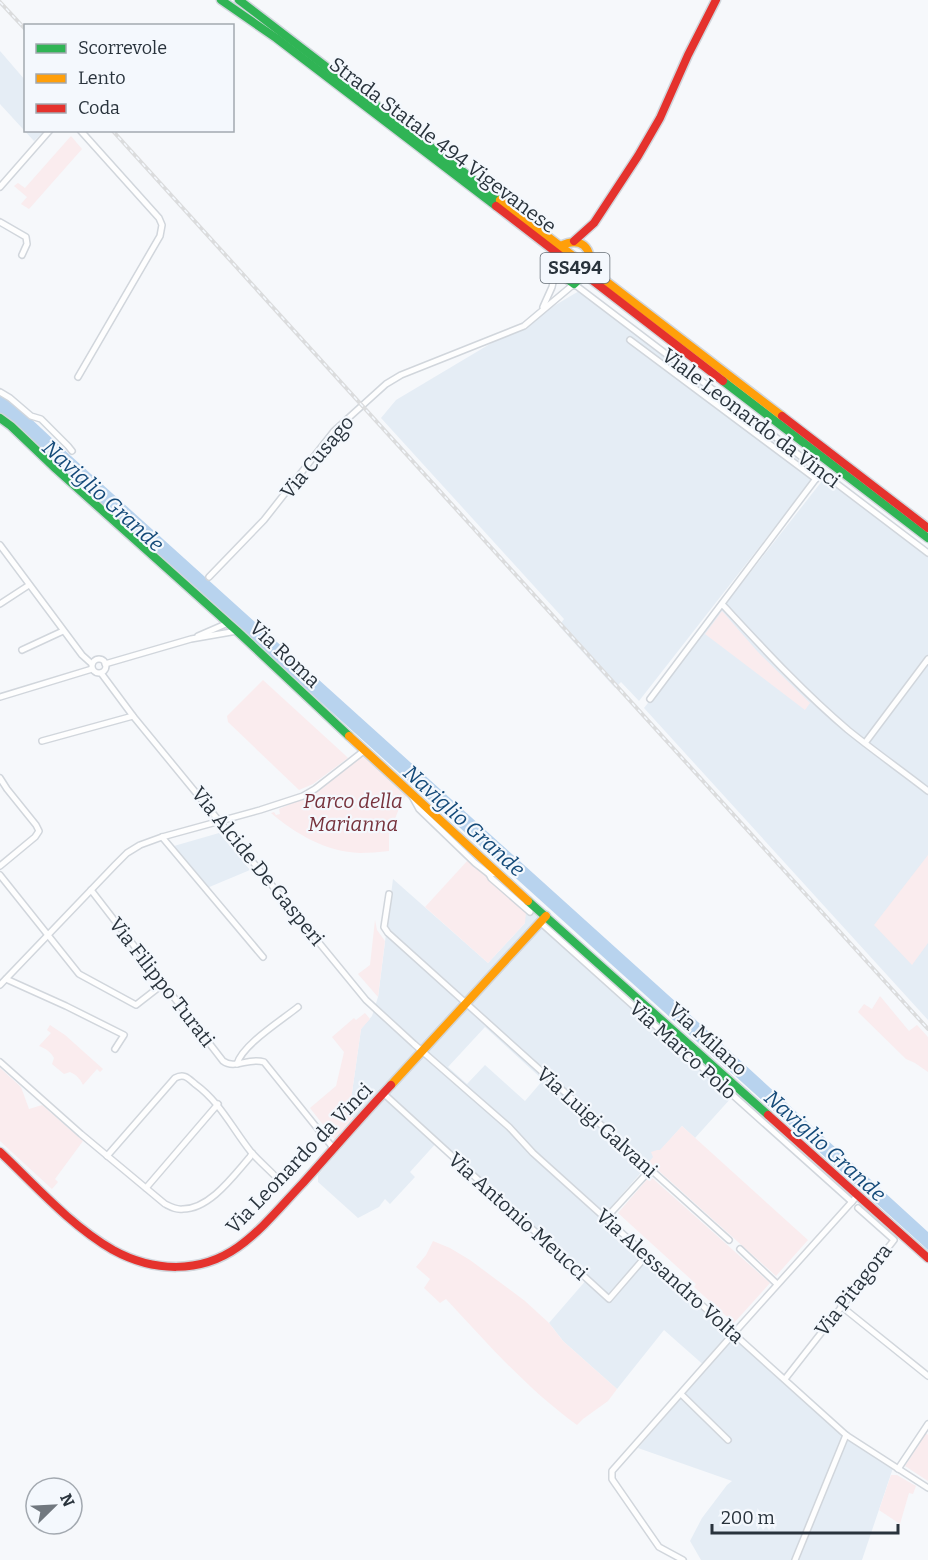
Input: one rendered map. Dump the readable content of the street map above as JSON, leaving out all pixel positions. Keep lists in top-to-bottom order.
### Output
{
  "streets": {
    "main road": [
      "Strada Statale 494 Vigevanese",
      "SS494",
      "Via Roma",
      "Via Milano",
      "Via Leonardo da Vinci"
    ],
    "street": [
      "Viale Leonardo da Vinci",
      "Via Cusago",
      "Via Alcide De Gasperi",
      "Via Filippo Turati",
      "Via Luigi Galvani",
      "Via Antonio Meucci",
      "Via Alessandro Volta",
      "Via Pitagora"
    ]
  },
  "crossings": [
    ["Strada Statale 494 Vigevanese", "SS494"],
    ["SS494", "Viale Leonardo da Vinci"],
    ["SS494", "Via Cusago"],
    ["Viale Leonardo da Vinci", "Via Cusago"],
    ["Via Roma", "Via Milano"],
    ["Via Roma", "Via Leonardo da Vinci"],
    ["Via Alcide De Gasperi", "Via Leonardo da Vinci"],
    ["Via Alcide De Gasperi", "Via Alessandro Volta"],
    ["Via Milano", "Via Leonardo da Vinci"],
    ["Via Luigi Galvani", "Via Leonardo da Vinci"],
    ["Via Leonardo da Vinci", "Via Antonio Meucci"],
    ["Via Leonardo da Vinci", "Via Alessandro Volta"],
    ["Via Antonio Meucci", "Via Alessandro Volta"],
    ["Via Alessandro Volta", "Via Pitagora"]
  ],
  "water": ["Naviglio Grande"],
  "parks": ["Parco della Marianna"],
  "legend": ["Scorrevole", "Lento", "Coda"],
  "scale_bar": "200 m",
  "north": "top right"
}
